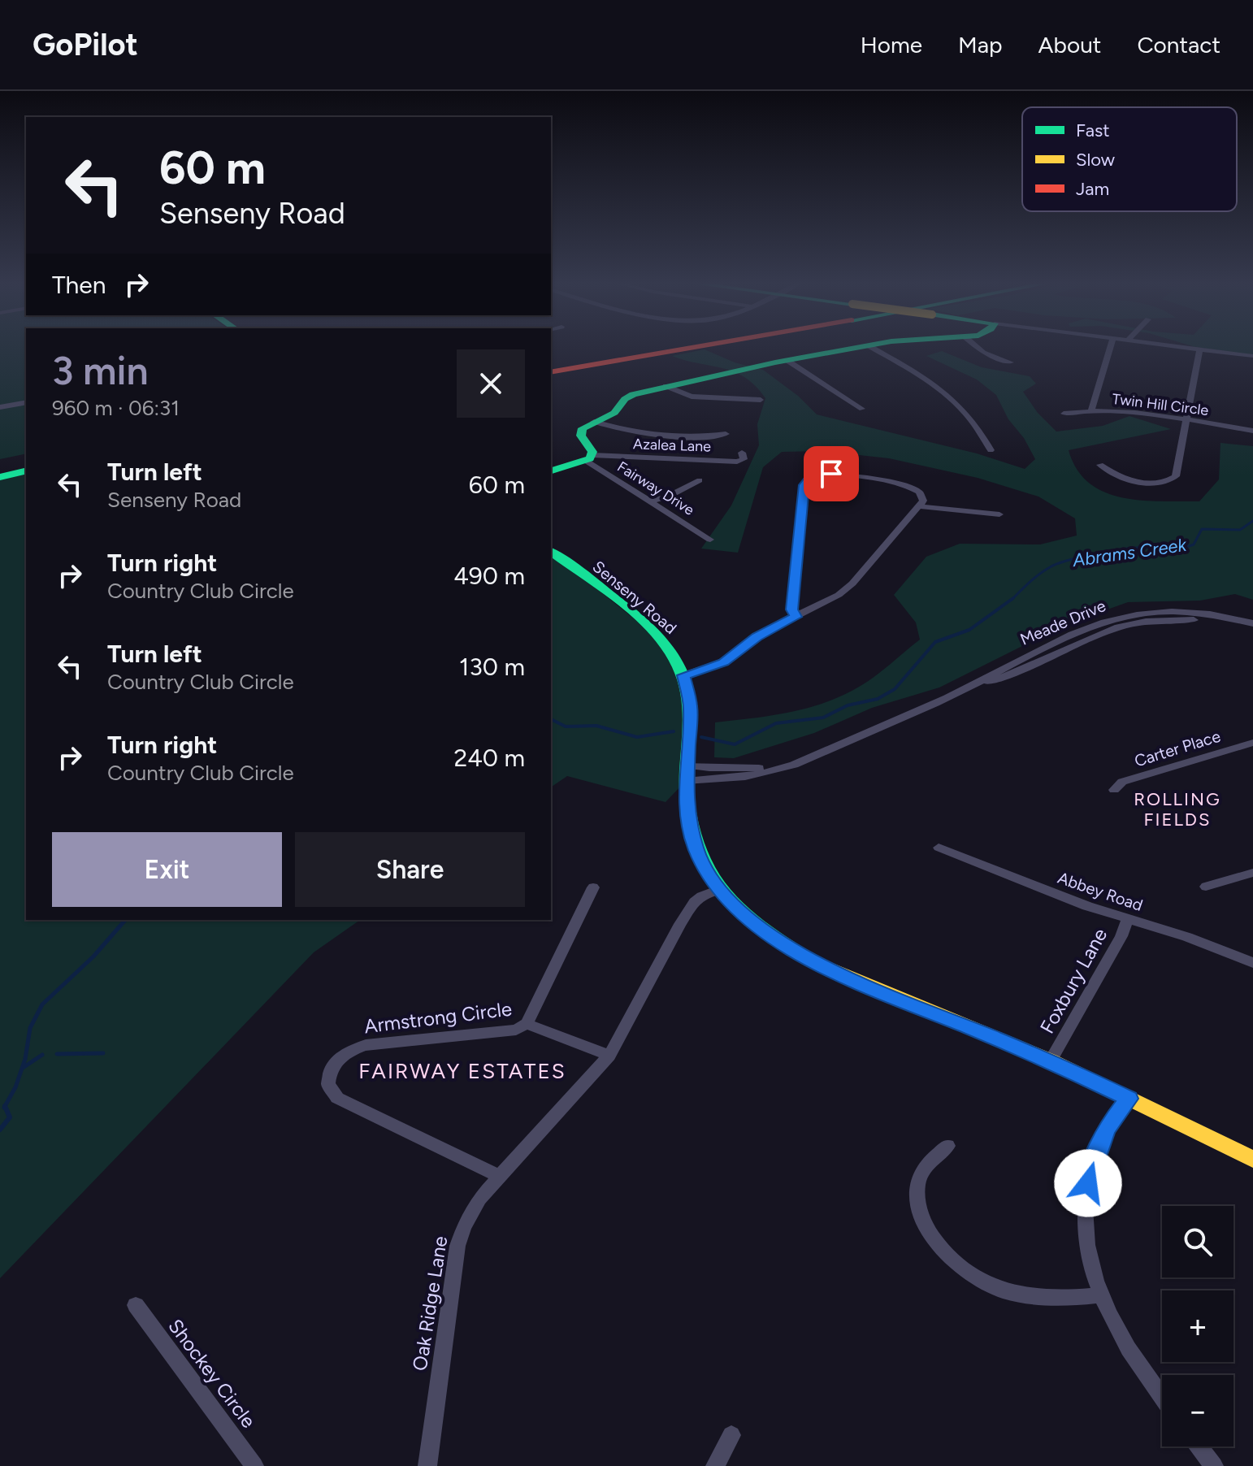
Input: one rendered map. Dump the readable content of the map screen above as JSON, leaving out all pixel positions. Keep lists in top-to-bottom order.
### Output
{
  "streets": {
    "main road": ["Senseny Road"],
    "street": [
      "Twin Hill Circle",
      "Azalea Lane",
      "Fairway Drive",
      "Meade Drive",
      "Carter Place",
      "Abbey Road",
      "Foxbury Lane",
      "Armstrong Circle",
      "Oak Ridge Lane",
      "Shockey Circle"
    ]
  },
  "crossings": [
    ["Azalea Lane", "Fairway Drive"],
    ["Senseny Road", "Meade Drive"],
    ["Senseny Road", "Foxbury Lane"],
    ["Senseny Road", "Oak Ridge Lane"],
    ["Abbey Road", "Foxbury Lane"],
    ["Armstrong Circle", "Oak Ridge Lane"]
  ],
  "districts": ["ROLLING FIELDS", "FAIRWAY ESTATES"],
  "water": ["Abrams Creek"],
  "legend": ["Fast", "Slow", "Jam"],
  "page": {
    "header": "GoPilot",
    "nav": [
      "Home",
      "Map",
      "About",
      "Contact"
    ],
    "turn": ["60 m", "Senseny Road"],
    "then": "Then",
    "heading": ["3 min", "960 m · 06:31"],
    "list": [
      {
        "name": "Turn left",
        "note": "Senseny Road",
        "value": "60 m"
      },
      {
        "name": "Turn right",
        "note": "Country Club Circle",
        "value": "490 m"
      },
      {
        "name": "Turn left",
        "note": "Country Club Circle",
        "value": "130 m"
      },
      {
        "name": "Turn right",
        "note": "Country Club Circle",
        "value": "240 m"
      }
    ],
    "buttons": ["Exit", "Share"],
    "map_buttons": ["+", "−"]
  }
}
